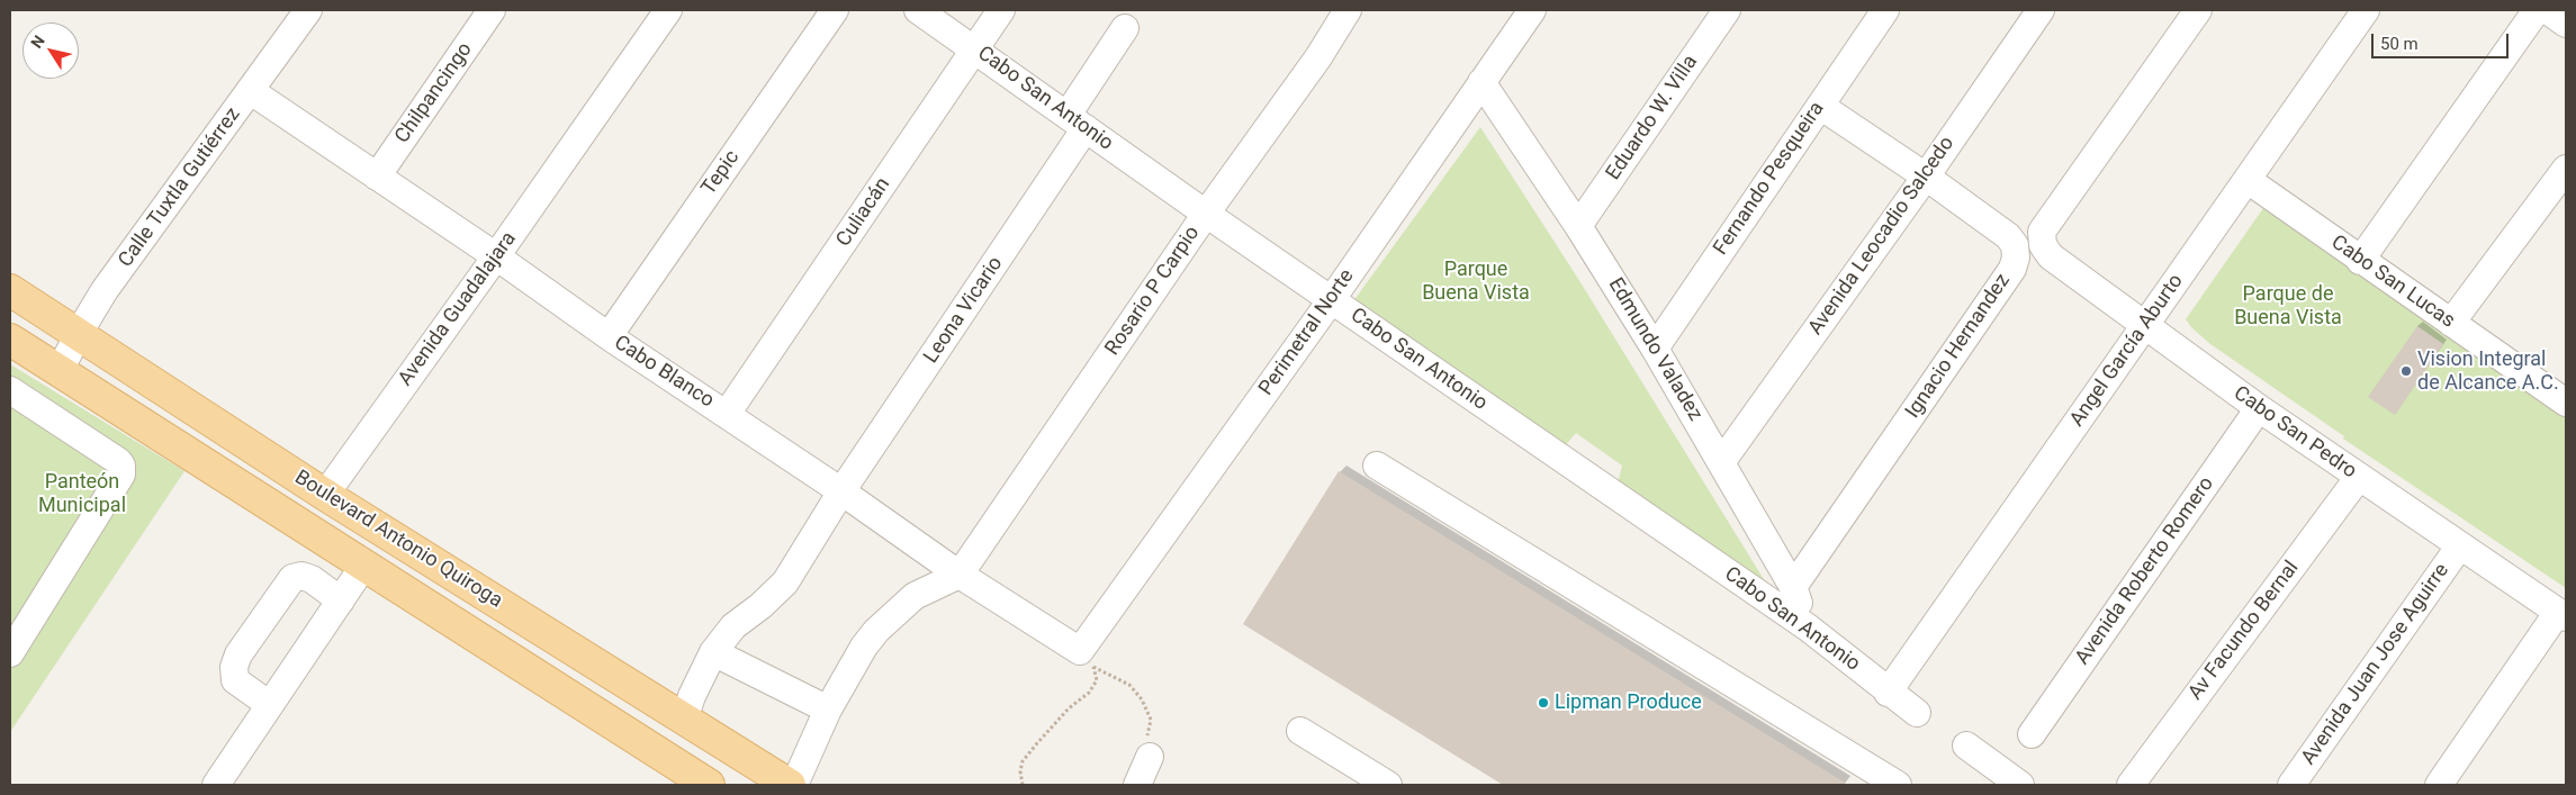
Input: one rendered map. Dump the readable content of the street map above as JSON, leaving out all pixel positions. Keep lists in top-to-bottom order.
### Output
{
  "streets": {
    "main road": ["Boulevard Antonio Quiroga"],
    "street": [
      "Chilpancingo",
      "Cabo San Antonio",
      "Eduardo W. Villa",
      "Tepic",
      "Fernando Pesqueira",
      "Calle Tuxtla Gutiérrez",
      "Culiacán",
      "Avenida Leocadio Salcedo",
      "Cabo San Lucas",
      "Rosario P Carpio",
      "Avenida Guadalajara",
      "Leona Vicario",
      "Perimetral Norte",
      "Ignacio Hernandez",
      "Edmundo Valadez",
      "Angel García Aburto",
      "Cabo Blanco",
      "Cabo San Pedro",
      "Avenida Roberto Romero",
      "Av Facundo Bernal",
      "Avenida Juan Jose Aguirre"
    ]
  },
  "crossings": [
    ["Chilpancingo", "Cabo Blanco"],
    ["Cabo San Antonio", "Culiacán"],
    ["Cabo San Antonio", "Rosario P Carpio"],
    ["Cabo San Antonio", "Leona Vicario"],
    ["Cabo San Antonio", "Perimetral Norte"],
    ["Cabo San Antonio", "Edmundo Valadez"],
    ["Cabo San Antonio", "Angel García Aburto"],
    ["Eduardo W. Villa", "Edmundo Valadez"],
    ["Tepic", "Cabo Blanco"],
    ["Fernando Pesqueira", "Ignacio Hernandez"],
    ["Fernando Pesqueira", "Edmundo Valadez"],
    ["Calle Tuxtla Gutiérrez", "Cabo Blanco"],
    ["Calle Tuxtla Gutiérrez", "Boulevard Antonio Quiroga"],
    ["Culiacán", "Cabo Blanco"],
    ["Avenida Leocadio Salcedo", "Ignacio Hernandez"],
    ["Avenida Leocadio Salcedo", "Edmundo Valadez"],
    ["Cabo San Lucas", "Angel García Aburto"],
    ["Rosario P Carpio", "Cabo Blanco"],
    ["Avenida Guadalajara", "Cabo Blanco"],
    ["Avenida Guadalajara", "Boulevard Antonio Quiroga"],
    ["Leona Vicario", "Cabo Blanco"],
    ["Leona Vicario", "Boulevard Antonio Quiroga"],
    ["Perimetral Norte", "Edmundo Valadez"],
    ["Perimetral Norte", "Cabo Blanco"],
    ["Ignacio Hernandez", "Edmundo Valadez"],
    ["Angel García Aburto", "Cabo San Pedro"],
    ["Cabo San Pedro", "Avenida Roberto Romero"],
    ["Cabo San Pedro", "Av Facundo Bernal"],
    ["Cabo San Pedro", "Avenida Juan Jose Aguirre"]
  ],
  "parks": ["Parque Buena Vista", "Parque de Buena Vista", "Panteón Municipal"],
  "places": ["Vision Integral de Alcance A.C.", "Lipman Produce"],
  "scale_bar": "50 m",
  "north": "top left"
}
